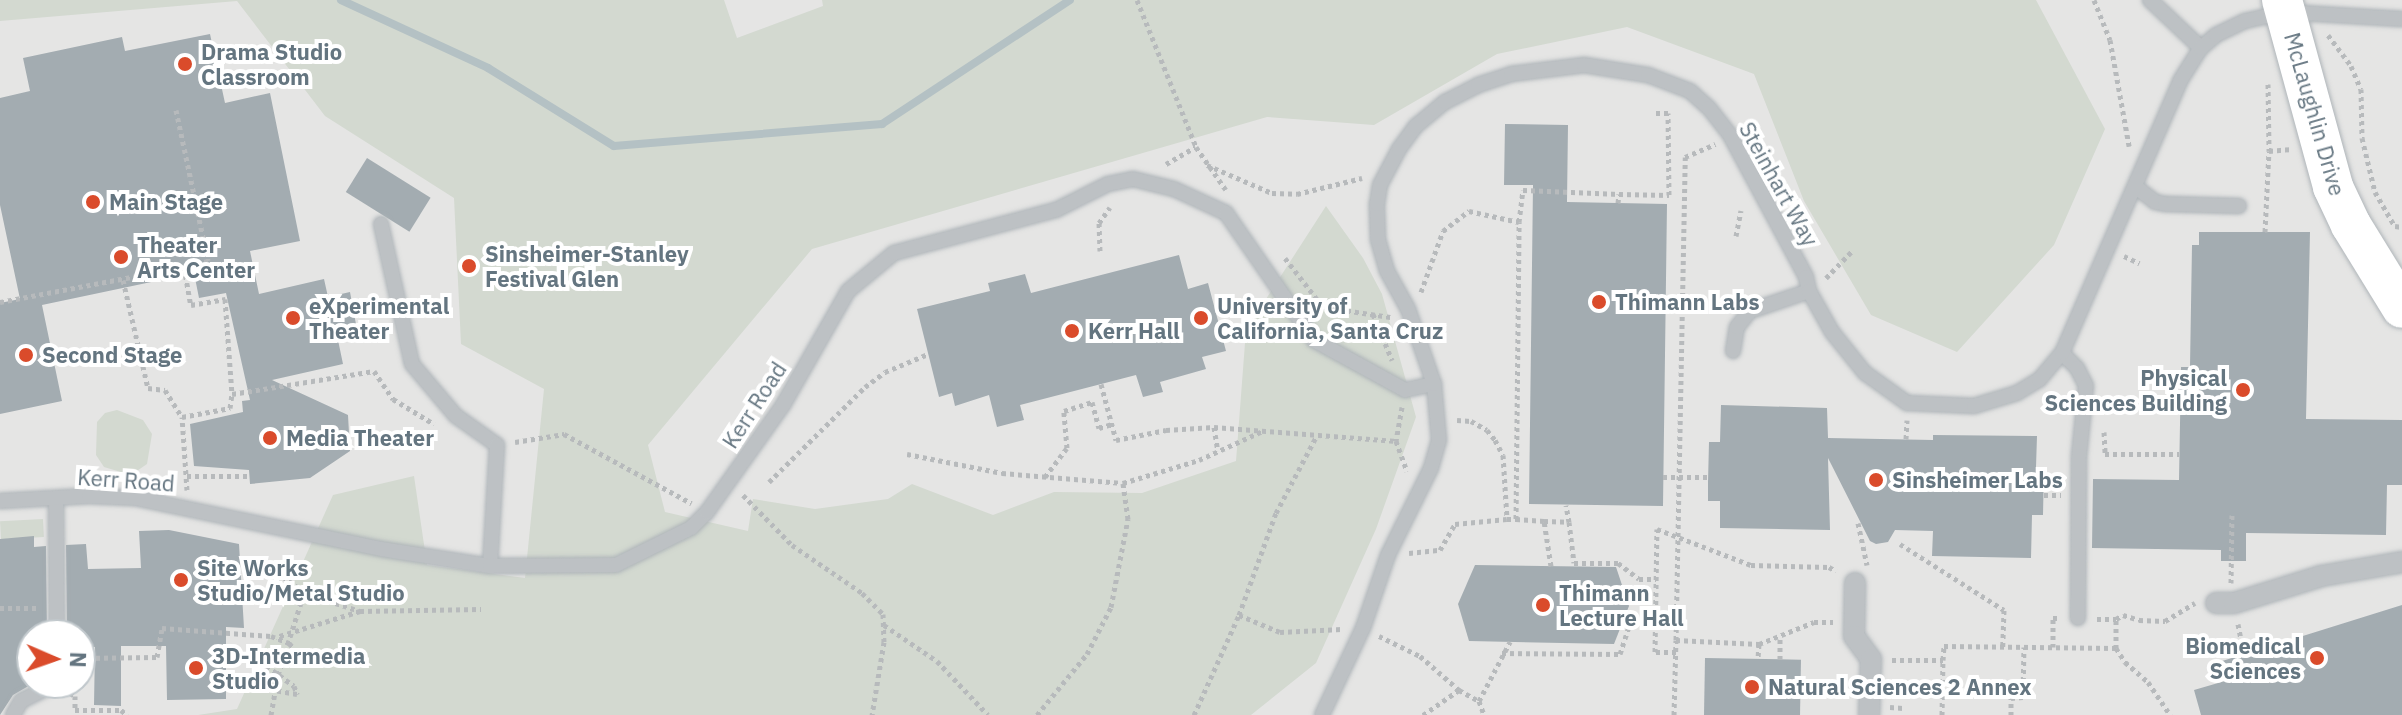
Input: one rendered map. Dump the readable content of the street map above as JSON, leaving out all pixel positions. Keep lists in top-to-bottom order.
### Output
{
  "streets": {
    "main road": ["McLaughlin Drive"],
    "lane": ["Steinhart Way", "Kerr Road"]
  },
  "crossings": [
    ["McLaughlin Drive", "Steinhart Way"]
  ],
  "places": [
    "Drama Studio Classroom",
    "Main Stage",
    "Theater Arts Center",
    "Sinsheimer-Stanley Festival Glen",
    "Thimann Labs",
    "eXperimental Theater",
    "University of California, Santa Cruz",
    "Kerr Hall",
    "Second Stage",
    "Physical Sciences Building",
    "Media Theater",
    "Sinsheimer Labs",
    "Site Works Studio/Metal Studio",
    "Thimann Lecture Hall",
    "Biomedical Sciences",
    "3D-Intermedia Studio",
    "Natural Sciences 2 Annex"
  ],
  "north": "right"
}
